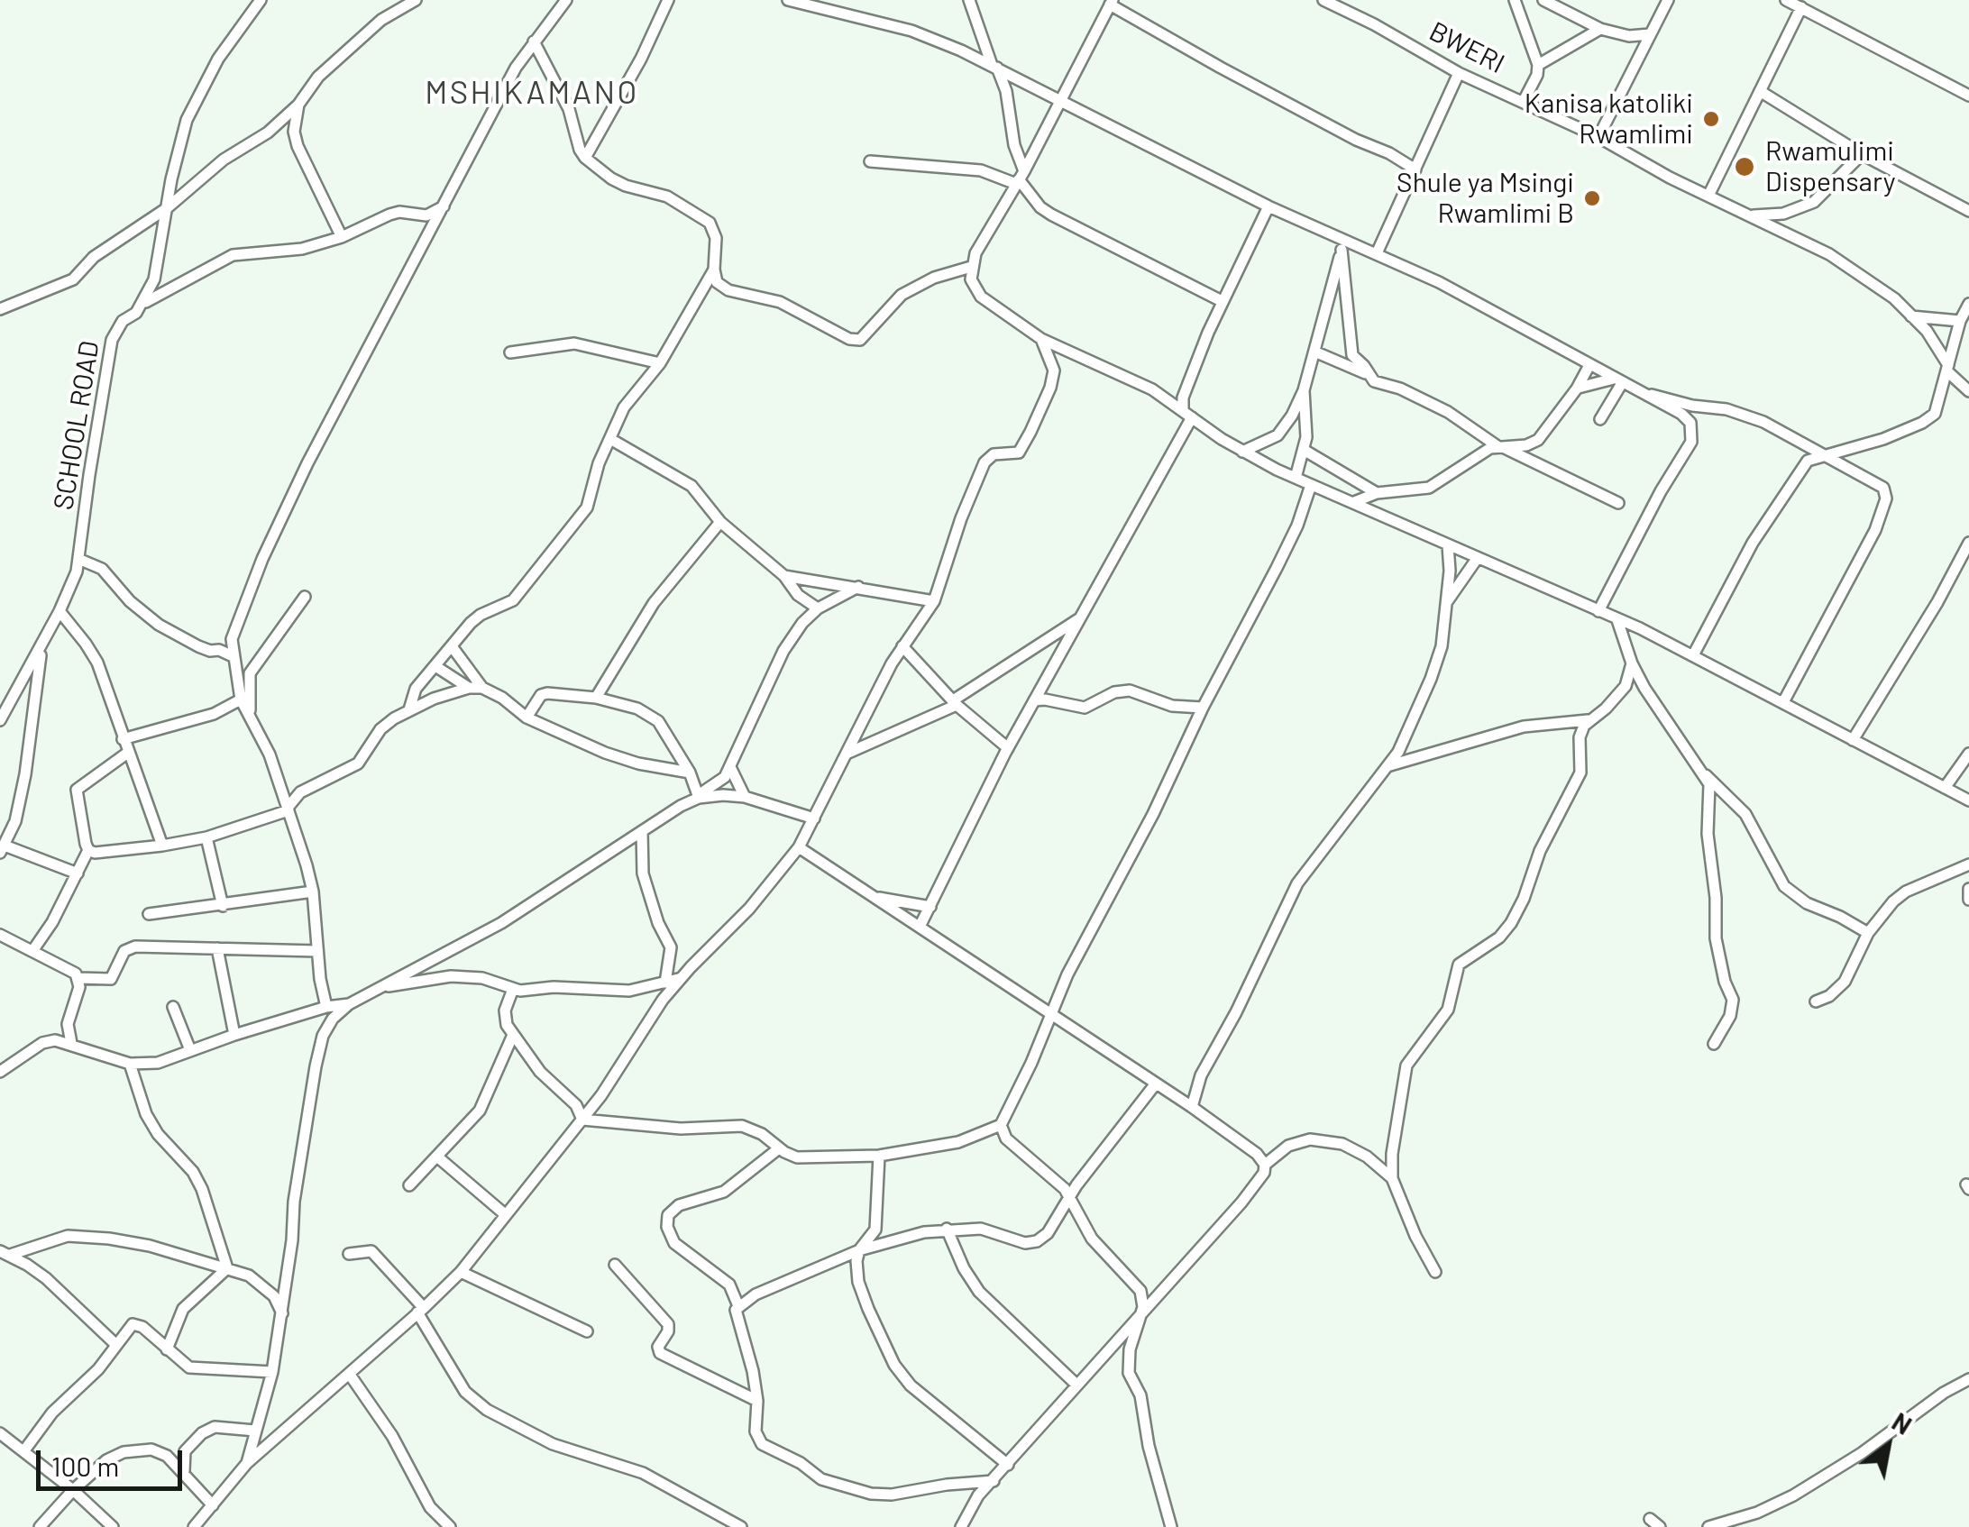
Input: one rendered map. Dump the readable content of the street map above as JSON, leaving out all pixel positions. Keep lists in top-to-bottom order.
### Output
{
  "streets": {
    "street": ["BWERI", "SCHOOL ROAD"]
  },
  "districts": ["MSHIKAMANO"],
  "places": ["Kanisa katoliki Rwamlimi", "Rwamulimi Dispensary", "Shule ya Msingi Rwamlimi B"],
  "scale_bar": "100 m",
  "north": "top right"
}
